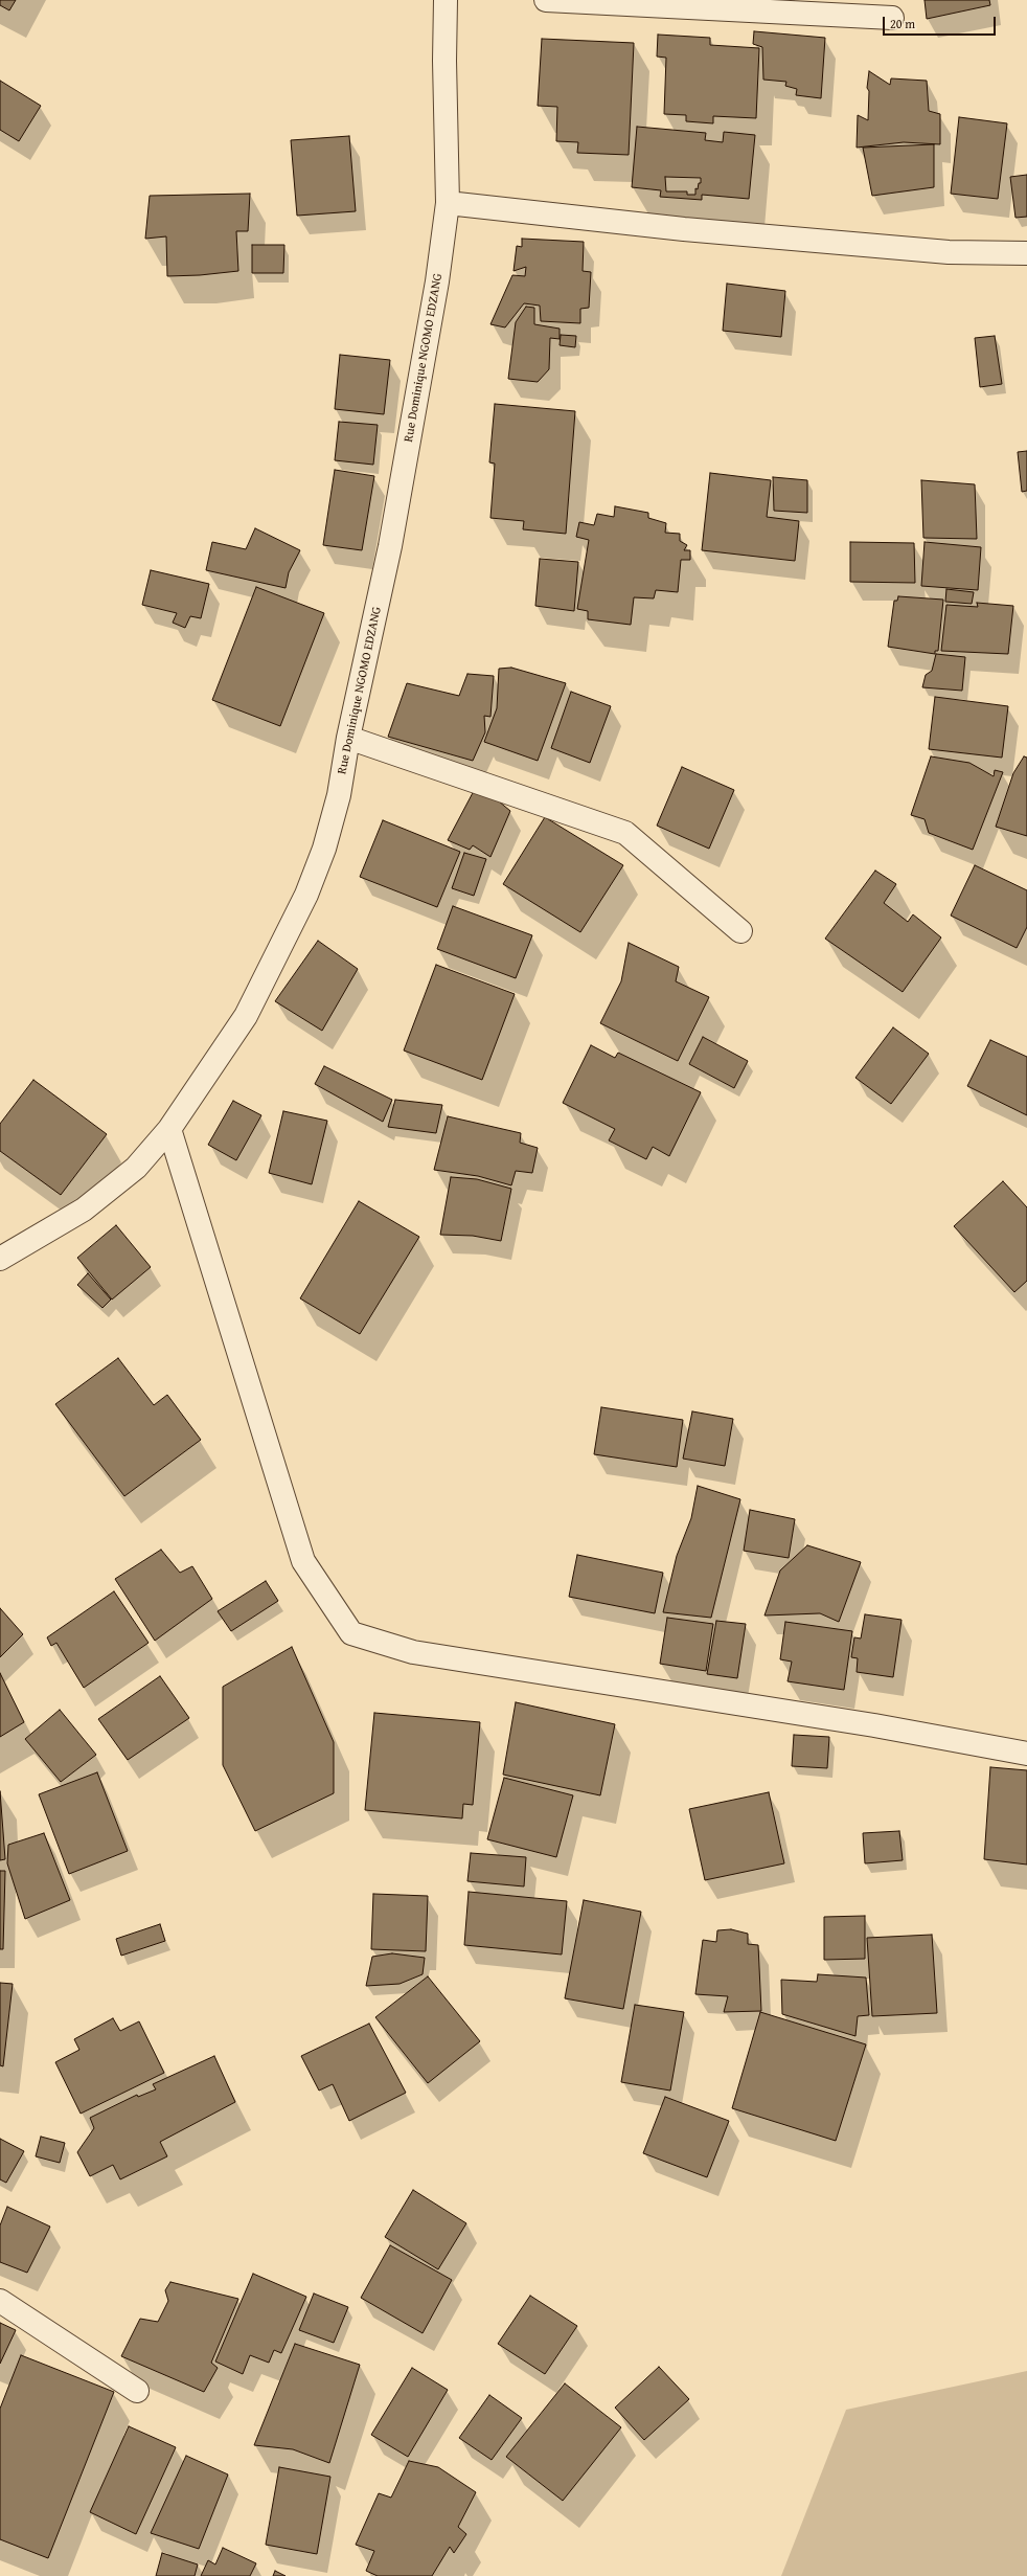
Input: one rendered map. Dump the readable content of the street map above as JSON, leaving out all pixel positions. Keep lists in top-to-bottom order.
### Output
{
  "streets": {
    "street": ["Rue Dominique NGOMO EDZANG"]
  },
  "scale_bar": "20 m"
}
